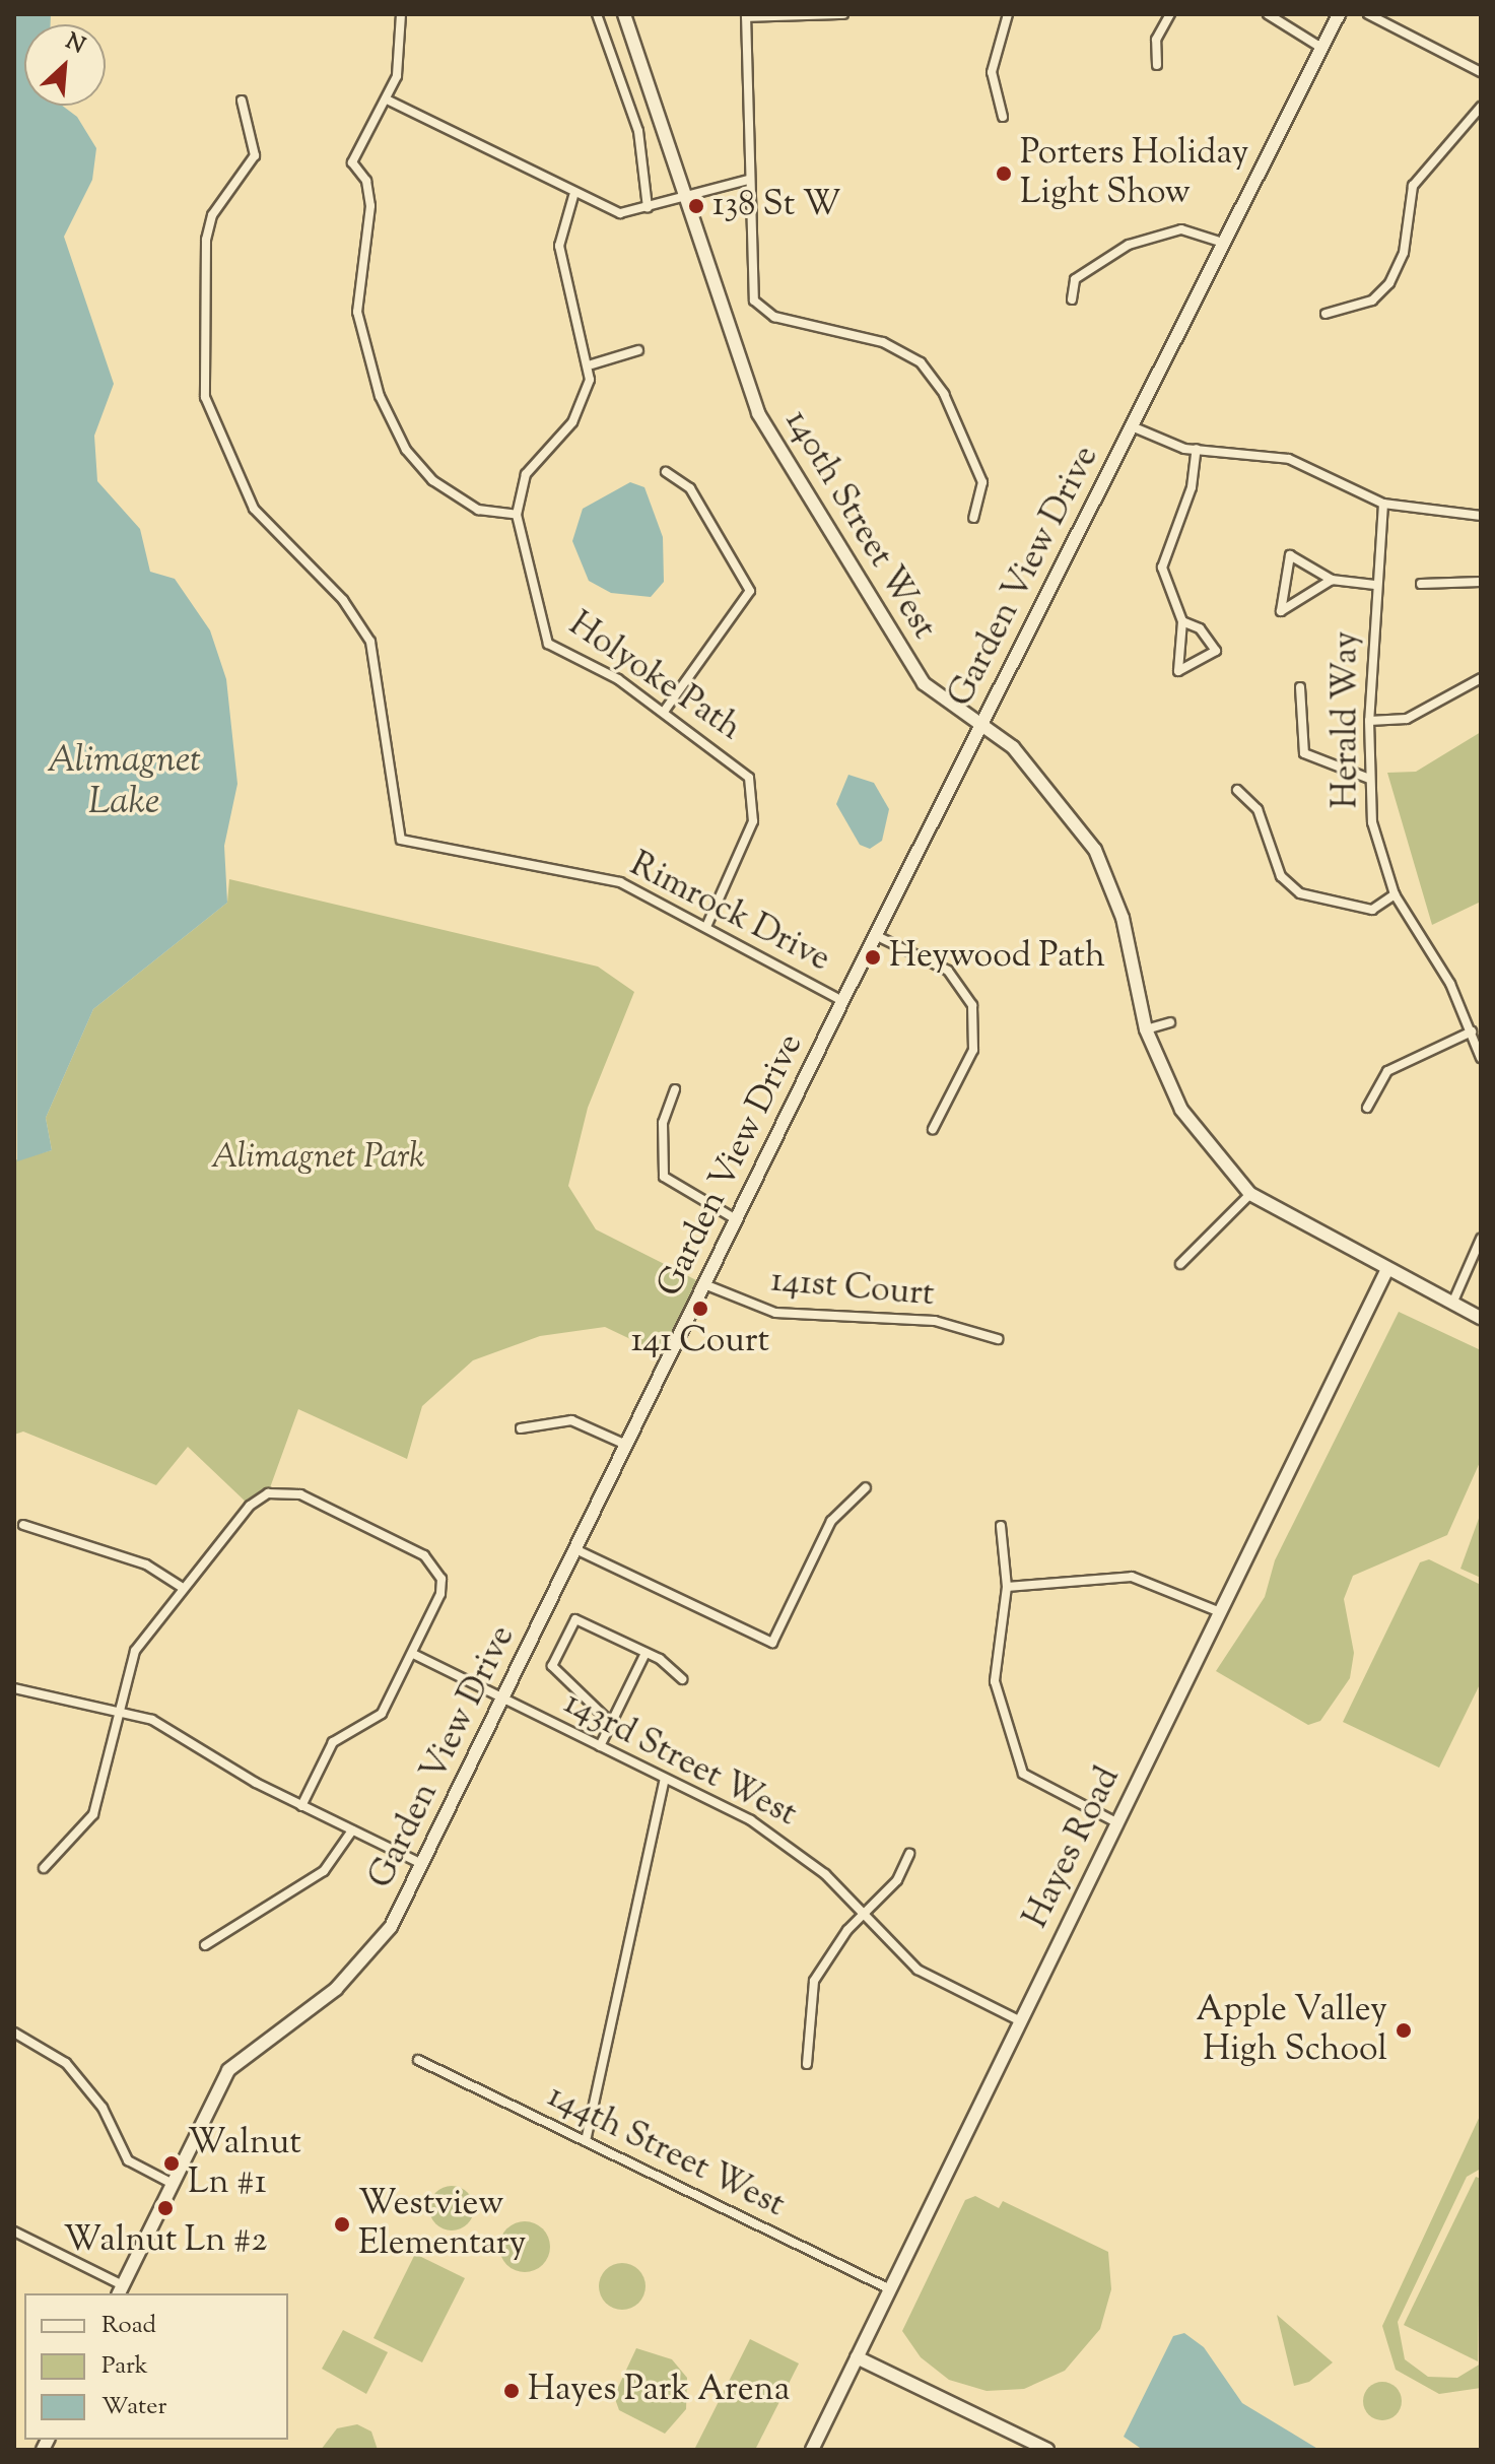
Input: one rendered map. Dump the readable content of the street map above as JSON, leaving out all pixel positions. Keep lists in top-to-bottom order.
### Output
{
  "streets": {
    "street": [
      "140th Street West",
      "Garden View Drive",
      "Holyoke Path",
      "Herald Way",
      "Rimrock Drive",
      "141st Court",
      "143rd Street West",
      "Hayes Road",
      "144th Street West"
    ]
  },
  "crossings": [
    ["140th Street West", "Garden View Drive"],
    ["140th Street West", "Hayes Road"],
    ["Garden View Drive", "Rimrock Drive"],
    ["Garden View Drive", "141st Court"],
    ["Garden View Drive", "143rd Street West"],
    ["Holyoke Path", "Rimrock Drive"],
    ["143rd Street West", "Hayes Road"],
    ["Hayes Road", "144th Street West"]
  ],
  "water": ["Alimagnet Lake"],
  "parks": ["Alimagnet Park"],
  "places": [
    "Porters Holiday Light Show",
    "138 St W",
    "Heywood Path",
    "141 Court",
    "Apple Valley High School",
    "Walnut Ln #1",
    "Walnut Ln #2",
    "Westview Elementary",
    "Hayes Park Arena"
  ],
  "legend": ["Road", "Park", "Water"],
  "north": "top right"
}
